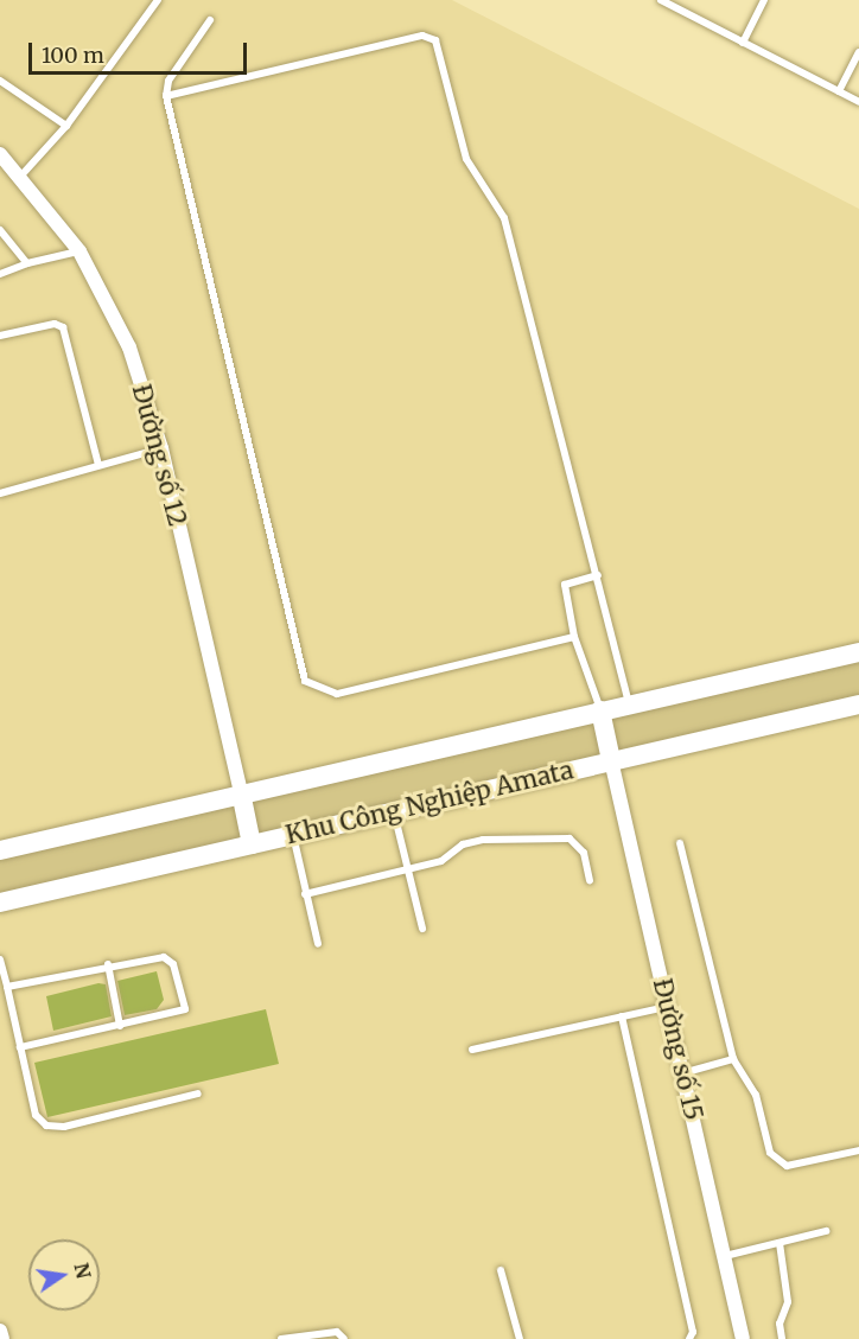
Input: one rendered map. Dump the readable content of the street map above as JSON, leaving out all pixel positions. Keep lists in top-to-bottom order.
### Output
{
  "streets": {
    "street": ["Đường số 12", "Khu Công Nghiệp Amata", "Đường số 15"]
  },
  "crossings": [
    ["Đường số 12", "Khu Công Nghiệp Amata"],
    ["Khu Công Nghiệp Amata", "Đường số 15"]
  ],
  "scale_bar": "100 m",
  "north": "right"
}
